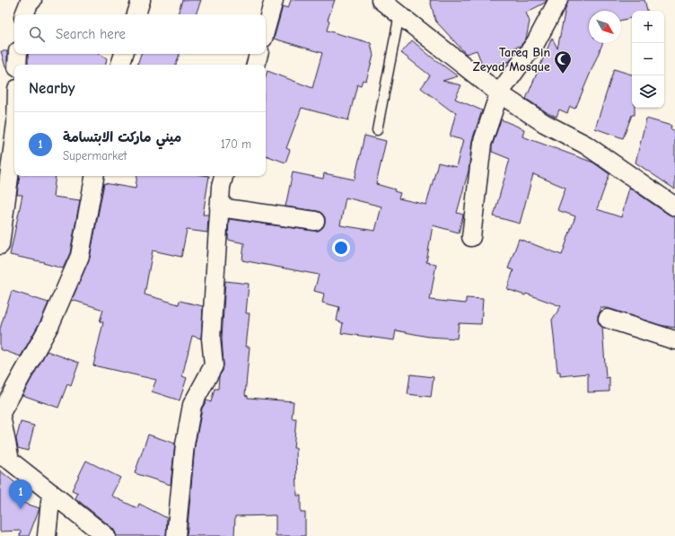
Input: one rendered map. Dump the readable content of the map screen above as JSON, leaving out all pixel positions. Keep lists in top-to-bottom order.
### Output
{
  "places": {
    "mosque": ["Tareq Bin Zeyad Mosque"]
  },
  "north": "bottom right",
  "page": {
    "map_buttons": ["+", "−"],
    "search": "Search here",
    "heading": "Nearby",
    "list": [
      {
        "mark": "1",
        "name": "ميني ماركت الابتسامة",
        "note": "Supermarket",
        "value": "170 m"
      }
    ],
    "pins": "1"
  }
}
